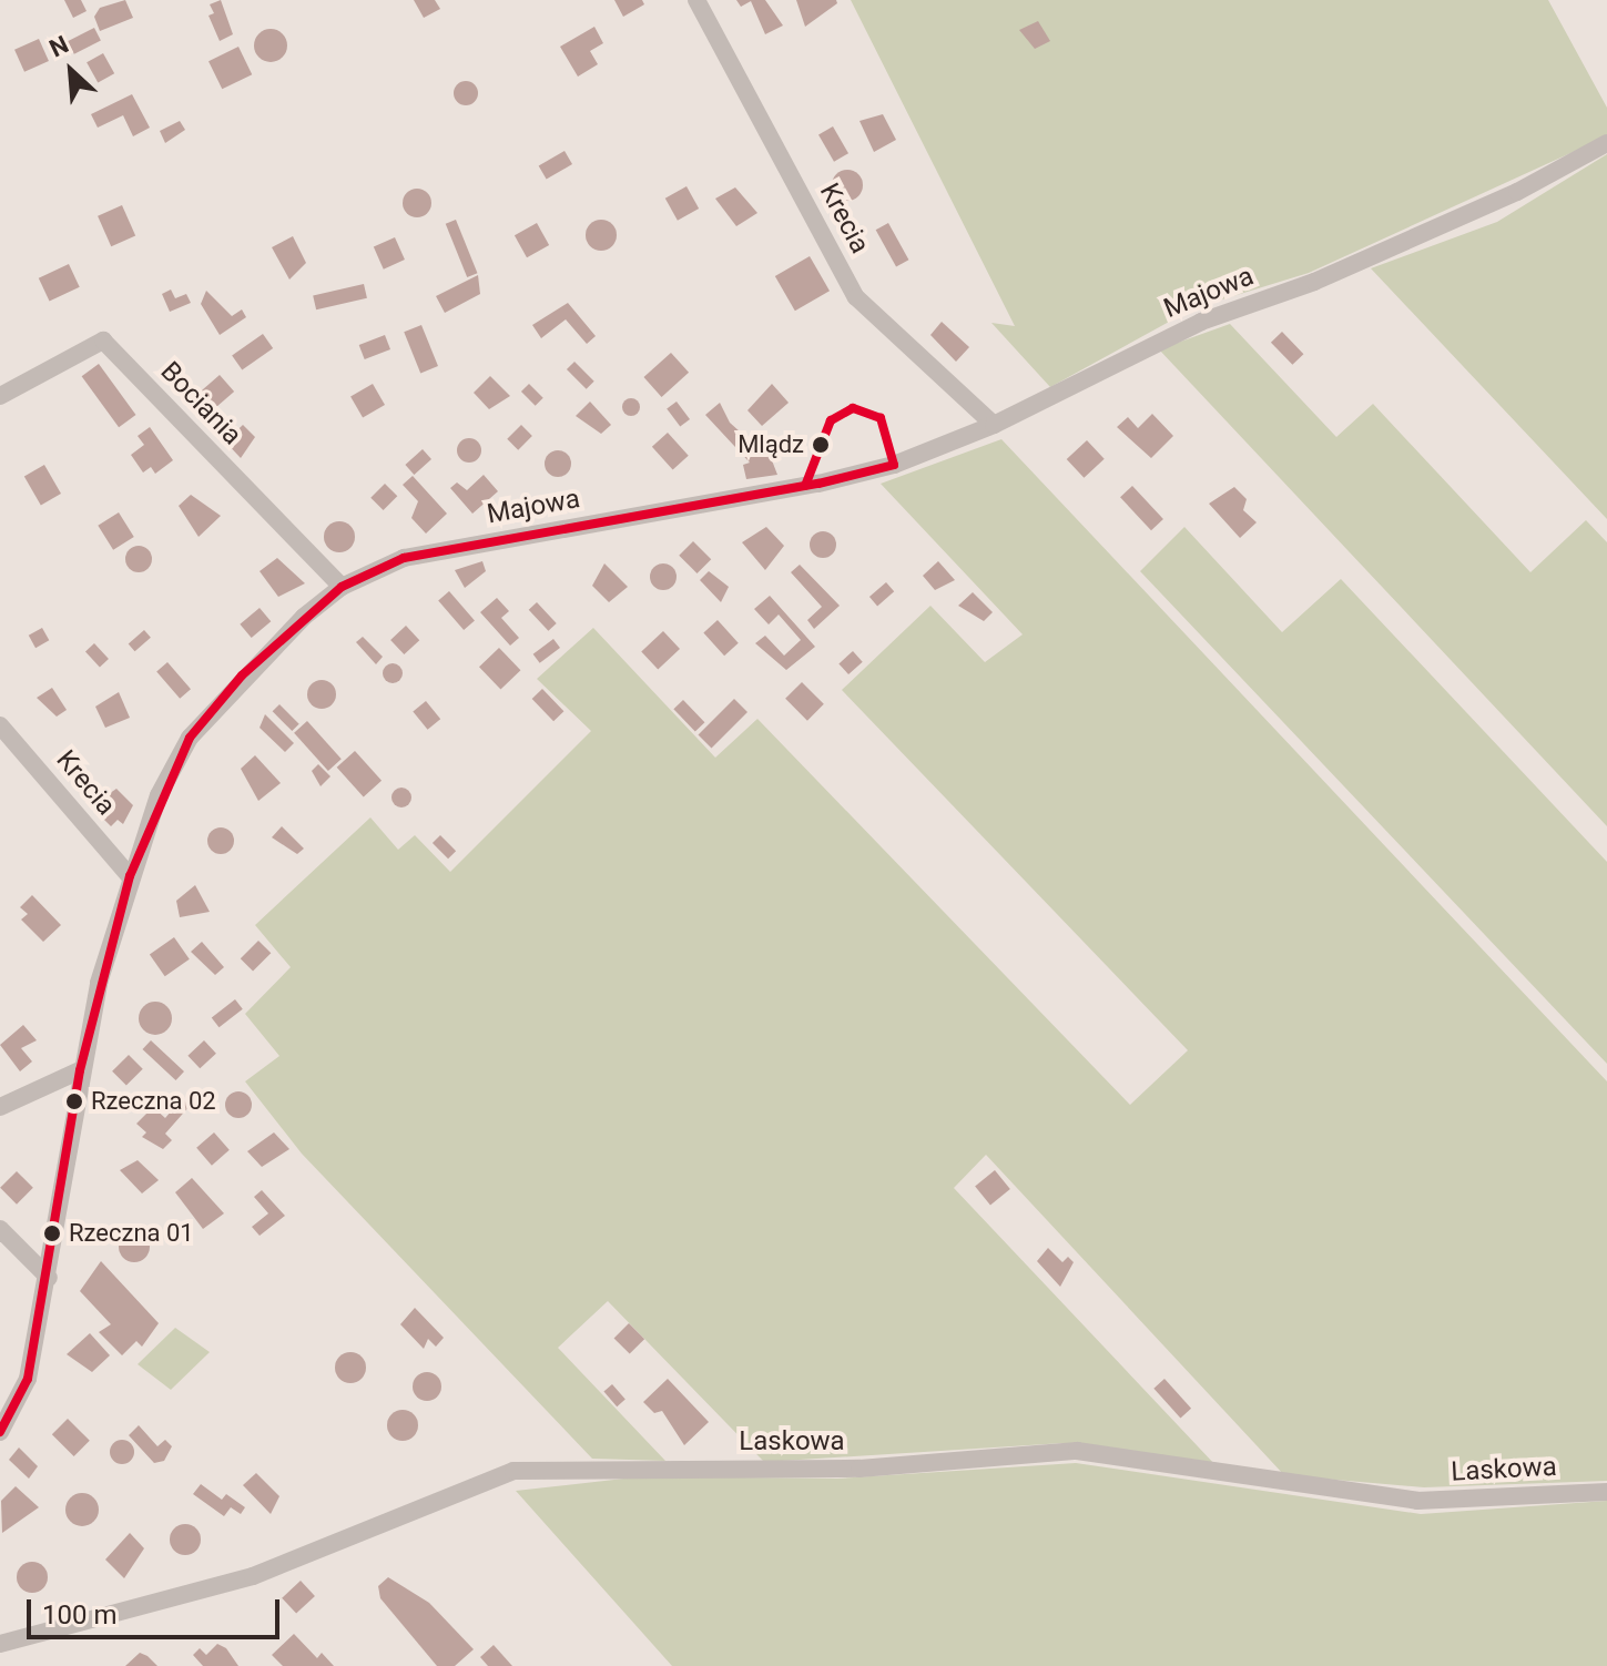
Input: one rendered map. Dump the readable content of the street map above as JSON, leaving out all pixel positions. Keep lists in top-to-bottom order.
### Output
{
  "streets": {
    "street": [
      "Krecia",
      "Majowa",
      "Bociania",
      "Laskowa"
    ]
  },
  "crossings": [
    ["Krecia", "Majowa"],
    ["Majowa", "Bociania"]
  ],
  "places": ["Mlądz", "Rzeczna 02", "Rzeczna 01"],
  "scale_bar": "100 m",
  "north": "top left"
}
